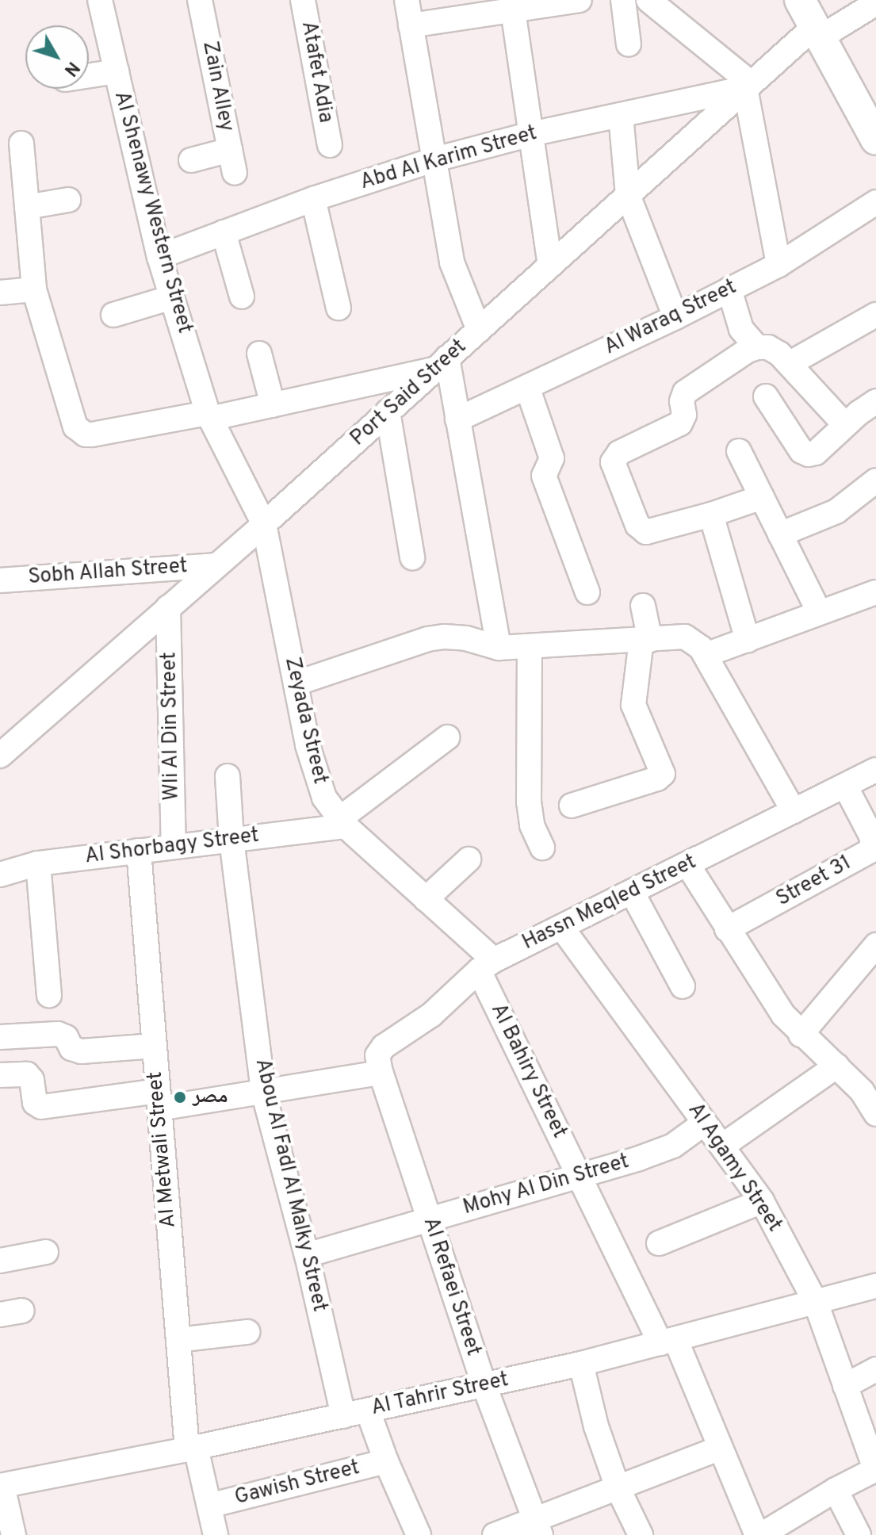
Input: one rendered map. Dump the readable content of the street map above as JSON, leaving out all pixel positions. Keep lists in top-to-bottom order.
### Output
{
  "streets": {
    "street": [
      "Atafet Adia",
      "Zain Alley",
      "Abd Al Karim Street",
      "Al Shenawy Western Street",
      "Al Waraq Street",
      "Port Said Street",
      "Sobh Allah Street",
      "Zeyada Street",
      "Wli Al Din Street",
      "Al Shorbagy Street",
      "Street 31",
      "Hassn Meqled Street",
      "Al Bahiry Street",
      "Al Metwali Street",
      "Al Agamy Street",
      "Abou Al Fadl Al Malky Street",
      "Mohy Al Din Street",
      "Al Refaei Street",
      "Al Tahrir Street",
      "Gawish Street"
    ]
  },
  "crossings": [
    ["Abd Al Karim Street", "Al Shenawy Western Street"],
    ["Abd Al Karim Street", "Port Said Street"],
    ["Al Shenawy Western Street", "Port Said Street"],
    ["Al Shenawy Western Street", "Zeyada Street"],
    ["Port Said Street", "Sobh Allah Street"],
    ["Port Said Street", "Zeyada Street"],
    ["Port Said Street", "Wli Al Din Street"],
    ["Zeyada Street", "Al Shorbagy Street"],
    ["Zeyada Street", "Hassn Meqled Street"],
    ["Zeyada Street", "Al Bahiry Street"],
    ["Wli Al Din Street", "Al Shorbagy Street"],
    ["Al Shorbagy Street", "Al Metwali Street"],
    ["Al Shorbagy Street", "Abou Al Fadl Al Malky Street"],
    ["Street 31", "Hassn Meqled Street"],
    ["Hassn Meqled Street", "Al Bahiry Street"],
    ["Hassn Meqled Street", "Al Agamy Street"],
    ["Hassn Meqled Street", "Al Refaei Street"],
    ["Al Bahiry Street", "Mohy Al Din Street"],
    ["Al Bahiry Street", "Al Tahrir Street"],
    ["Al Metwali Street", "Al Tahrir Street"],
    ["Al Metwali Street", "Gawish Street"],
    ["Al Agamy Street", "Mohy Al Din Street"],
    ["Al Agamy Street", "Al Tahrir Street"],
    ["Abou Al Fadl Al Malky Street", "Mohy Al Din Street"],
    ["Abou Al Fadl Al Malky Street", "Al Tahrir Street"],
    ["Mohy Al Din Street", "Al Refaei Street"],
    ["Al Refaei Street", "Al Tahrir Street"]
  ],
  "places": ["مصر"],
  "north": "bottom right"
}
